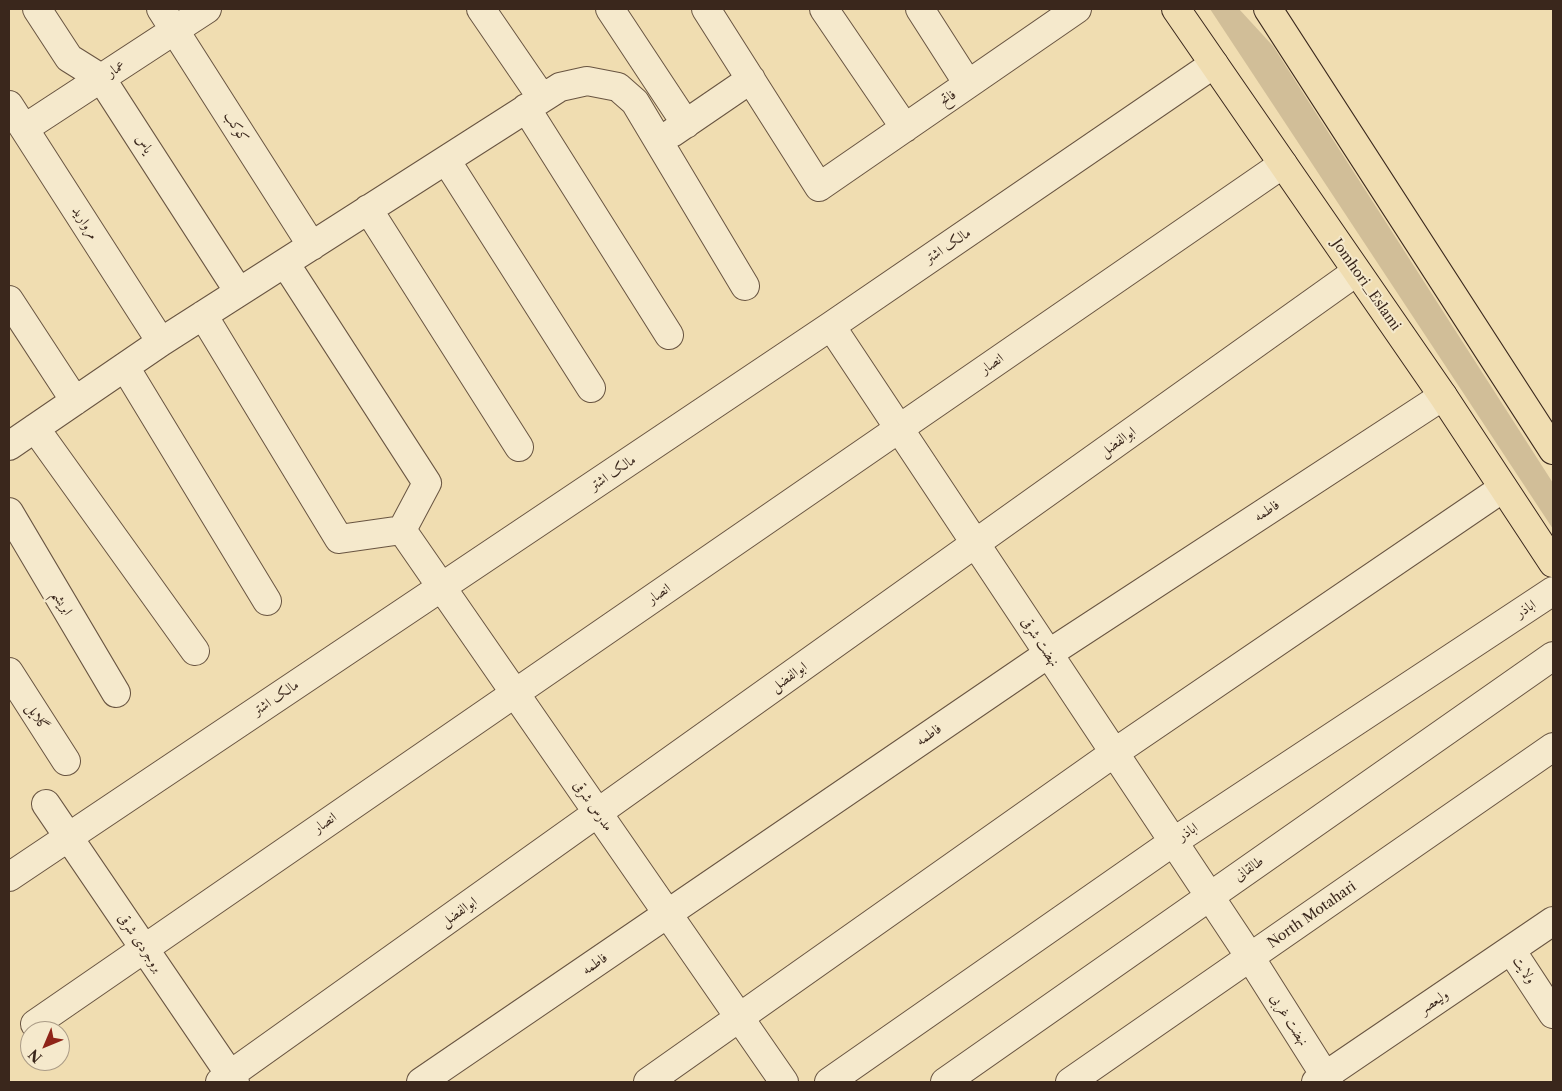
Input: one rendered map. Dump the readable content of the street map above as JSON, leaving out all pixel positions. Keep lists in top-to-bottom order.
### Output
{
  "streets": {
    "main road": ["Jomhori_Eslami"],
    "street": [
      "عمار",
      "فاتح",
      "کوکب",
      "یاس",
      "مروارید",
      "مالک اشتر",
      "انصار",
      "ابوالفضل",
      "فاطمه",
      "ابریشم",
      "اباذر",
      "نهضت شرقی",
      "گلایل",
      "مدرس شرقی",
      "طالقانی",
      "North Motahari",
      "بروجردی شرقی",
      "ولایت",
      "ولیعصر",
      "نهضت غربی"
    ]
  },
  "crossings": [
    ["عمار", "کوکب"],
    ["عمار", "یاس"],
    ["عمار", "مروارید"],
    ["مالک اشتر", "Jomhori_Eslami"],
    ["مالک اشتر", "نهضت شرقی"],
    ["مالک اشتر", "مدرس شرقی"],
    ["مالک اشتر", "بروجردی شرقی"],
    ["Jomhori_Eslami", "انصار"],
    ["Jomhori_Eslami", "ابوالفضل"],
    ["Jomhori_Eslami", "فاطمه"],
    ["انصار", "نهضت شرقی"],
    ["انصار", "مدرس شرقی"],
    ["انصار", "بروجردی شرقی"],
    ["ابوالفضل", "نهضت شرقی"],
    ["ابوالفضل", "مدرس شرقی"],
    ["ابوالفضل", "بروجردی شرقی"],
    ["فاطمه", "نهضت شرقی"],
    ["فاطمه", "مدرس شرقی"],
    ["اباذر", "نهضت شرقی"],
    ["نهضت شرقی", "طالقانی"],
    ["نهضت شرقی", "North Motahari"],
    ["نهضت شرقی", "نهضت غربی"],
    ["North Motahari", "نهضت غربی"],
    ["ولایت", "ولیعصر"],
    ["ولیعصر", "نهضت غربی"]
  ],
  "north": "bottom left"
}
